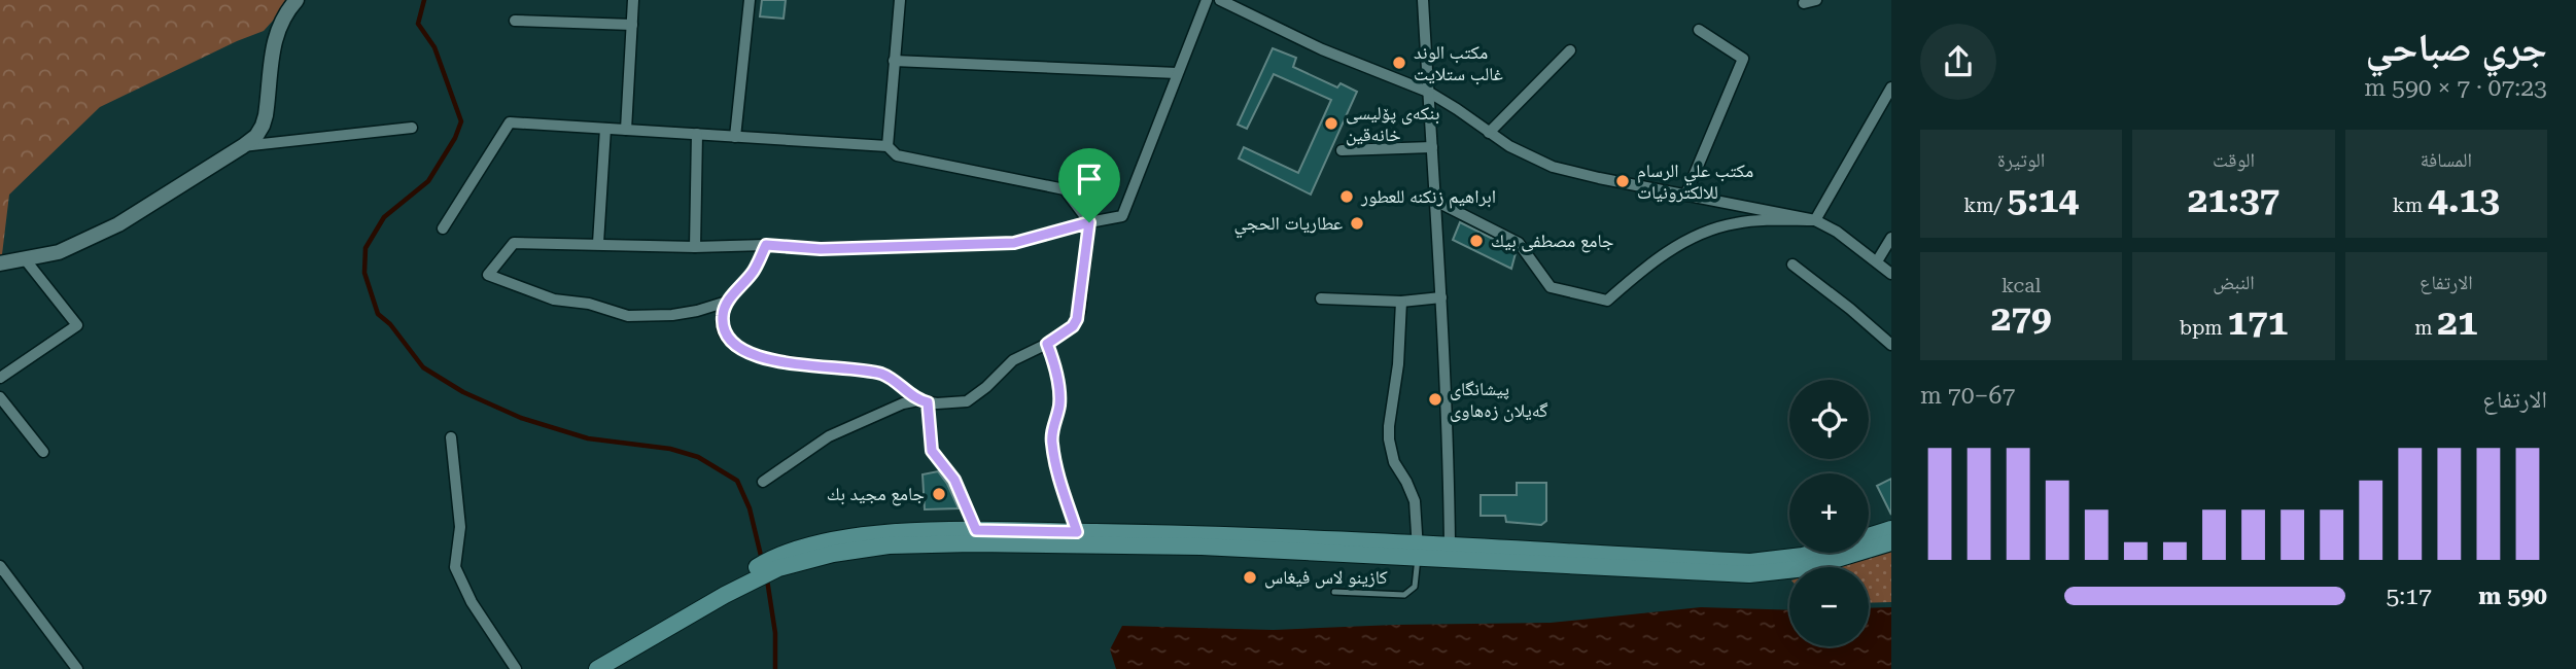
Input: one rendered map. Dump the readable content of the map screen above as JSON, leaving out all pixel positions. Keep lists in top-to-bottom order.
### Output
{
  "places": [
    "مكتب الوند غالب ستلايت",
    "بنکەی پۆلیسی خانەقین",
    "مكتب علي الرسام للالكترونيات",
    "ابراهيم زنكنه للعطور",
    "عطاريات الحجي",
    "جامع مصطفى بيك",
    "پیشانگای گەیلان زەهاوی",
    "جامع مجيد بك",
    "كازينو لاس فيغاس"
  ],
  "page": {
    "heading": ["جري صباحي", "07:23 · 7 × 590 m"],
    "stats": [
      ["المسافة", "4.13 km"],
      ["الوقت", "21:37"],
      ["الوتيرة", "5:14 /km"],
      ["الارتفاع", "21 m"],
      ["النبض", "171 bpm"],
      ["kcal", "279"]
    ],
    "chart": ["الارتفاع", "67–70 m"],
    "map_buttons": ["+", "−"],
    "list": [
      {
        "name": "590 m",
        "note": "5:17"
      }
    ]
  }
}
